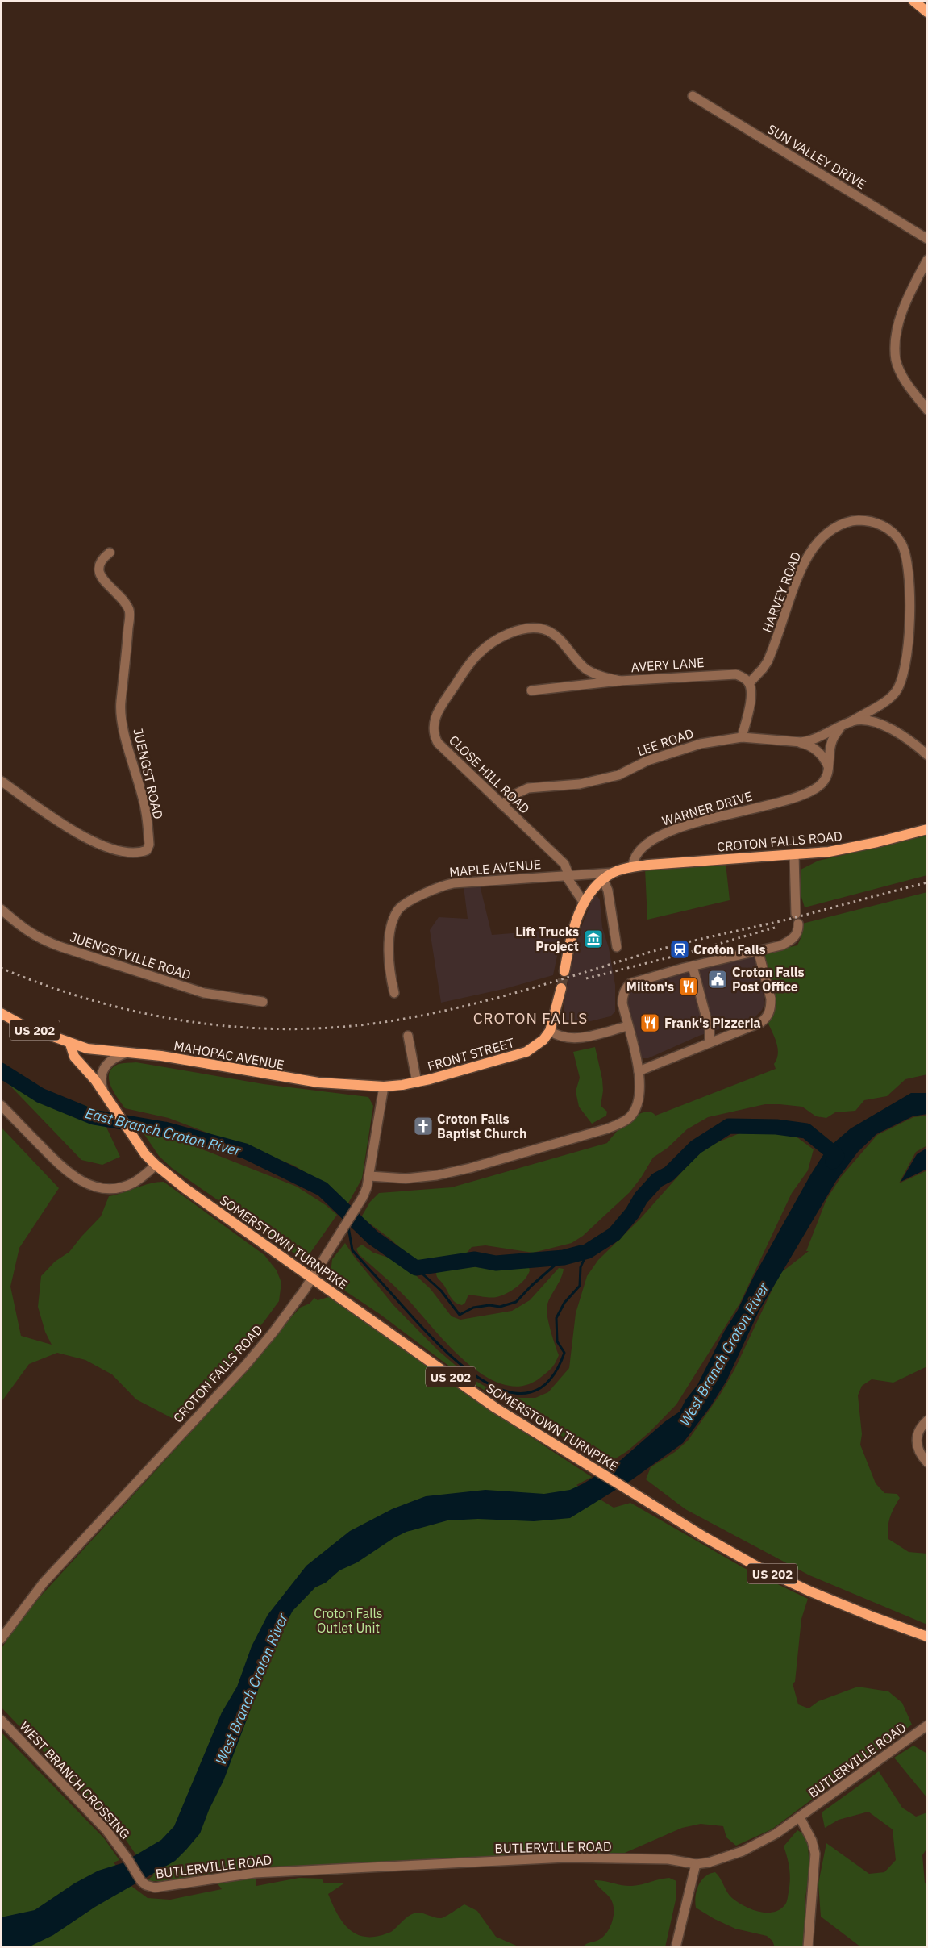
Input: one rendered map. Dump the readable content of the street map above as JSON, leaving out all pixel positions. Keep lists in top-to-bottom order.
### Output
{
  "streets": {
    "main road": [
      "CROTON FALLS ROAD",
      "US 202",
      "FRONT STREET",
      "MAHOPAC AVENUE",
      "SOMERSTOWN TURNPIKE"
    ],
    "street": [
      "SUN VALLEY DRIVE",
      "HARVEY ROAD",
      "AVERY LANE",
      "LEE ROAD",
      "JUENGST ROAD",
      "CLOSE HILL ROAD",
      "WARNER DRIVE",
      "MAPLE AVENUE",
      "JUENGSTVILLE ROAD",
      "BUTLERVILLE ROAD",
      "WEST BRANCH CROSSING"
    ]
  },
  "crossings": [
    ["HARVEY ROAD", "AVERY LANE"],
    ["HARVEY ROAD", "LEE ROAD"],
    ["AVERY LANE", "CLOSE HILL ROAD"],
    ["LEE ROAD", "CLOSE HILL ROAD"],
    ["CLOSE HILL ROAD", "MAPLE AVENUE"],
    ["WARNER DRIVE", "CROTON FALLS ROAD"],
    ["CROTON FALLS ROAD", "FRONT STREET"],
    ["CROTON FALLS ROAD", "MAHOPAC AVENUE"],
    ["CROTON FALLS ROAD", "SOMERSTOWN TURNPIKE"],
    ["US 202", "MAHOPAC AVENUE"],
    ["US 202", "SOMERSTOWN TURNPIKE"],
    ["FRONT STREET", "MAHOPAC AVENUE"],
    ["MAHOPAC AVENUE", "SOMERSTOWN TURNPIKE"],
    ["BUTLERVILLE ROAD", "WEST BRANCH CROSSING"]
  ],
  "districts": ["CROTON FALLS"],
  "water": ["East Branch Croton River", "West Branch Croton River"],
  "parks": ["Croton Falls Outlet Unit"],
  "places": {
    "museum": ["Lift Trucks Project"],
    "station": ["Croton Falls"],
    "public building": ["Croton Falls Post Office"],
    "restaurant": ["Milton's", "Frank's Pizzeria"],
    "church": ["Croton Falls Baptist Church"]
  }
}
